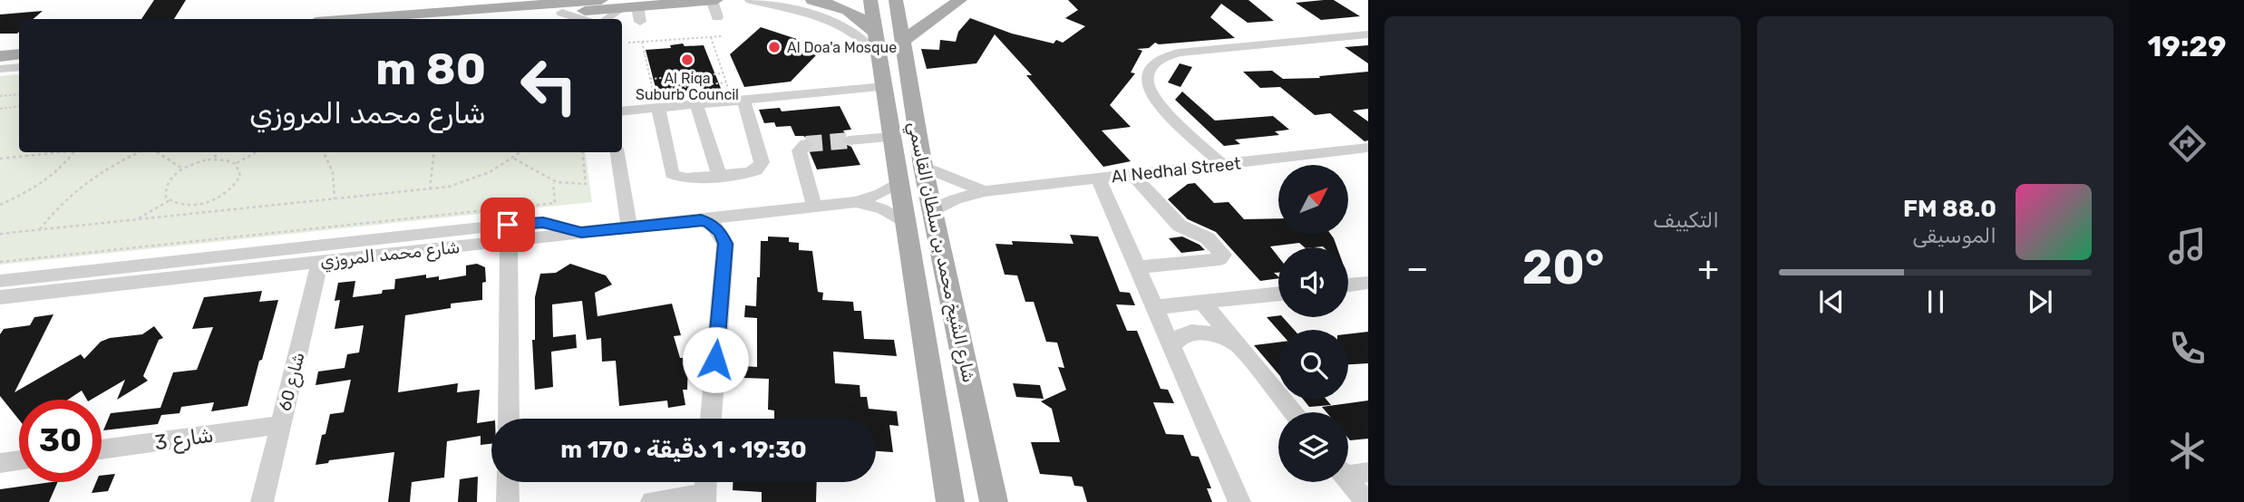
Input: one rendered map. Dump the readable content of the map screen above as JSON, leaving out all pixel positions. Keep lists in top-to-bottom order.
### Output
{
  "streets": {
    "main road": ["شارع الشيخ محمد بن سلطان القاسمي"],
    "street": [
      "Al Nedhal Street",
      "شارع محمد المروزي",
      "شارع 60",
      "شارع 3"
    ]
  },
  "crossings": [
    ["Al Nedhal Street", "شارع الشيخ محمد بن سلطان القاسمي"],
    ["شارع الشيخ محمد بن سلطان القاسمي", "شارع محمد المروزي"],
    ["شارع محمد المروزي", "شارع 60"],
    ["شارع 60", "شارع 3"]
  ],
  "places": ["Al Doa'a Mosque", "Al Riqa Suburb Council"],
  "north": "top right",
  "page": {
    "tabs": "19:29",
    "tile": "التكييف",
    "turn": ["80 m", "شارع محمد المروزي"],
    "song": ["88.0 FM", "الموسيقى"],
    "heat": ["−", "20°", "+"],
    "limit": "30",
    "trip": "19:30 · 1 دقيقة · 170 m"
  }
}
